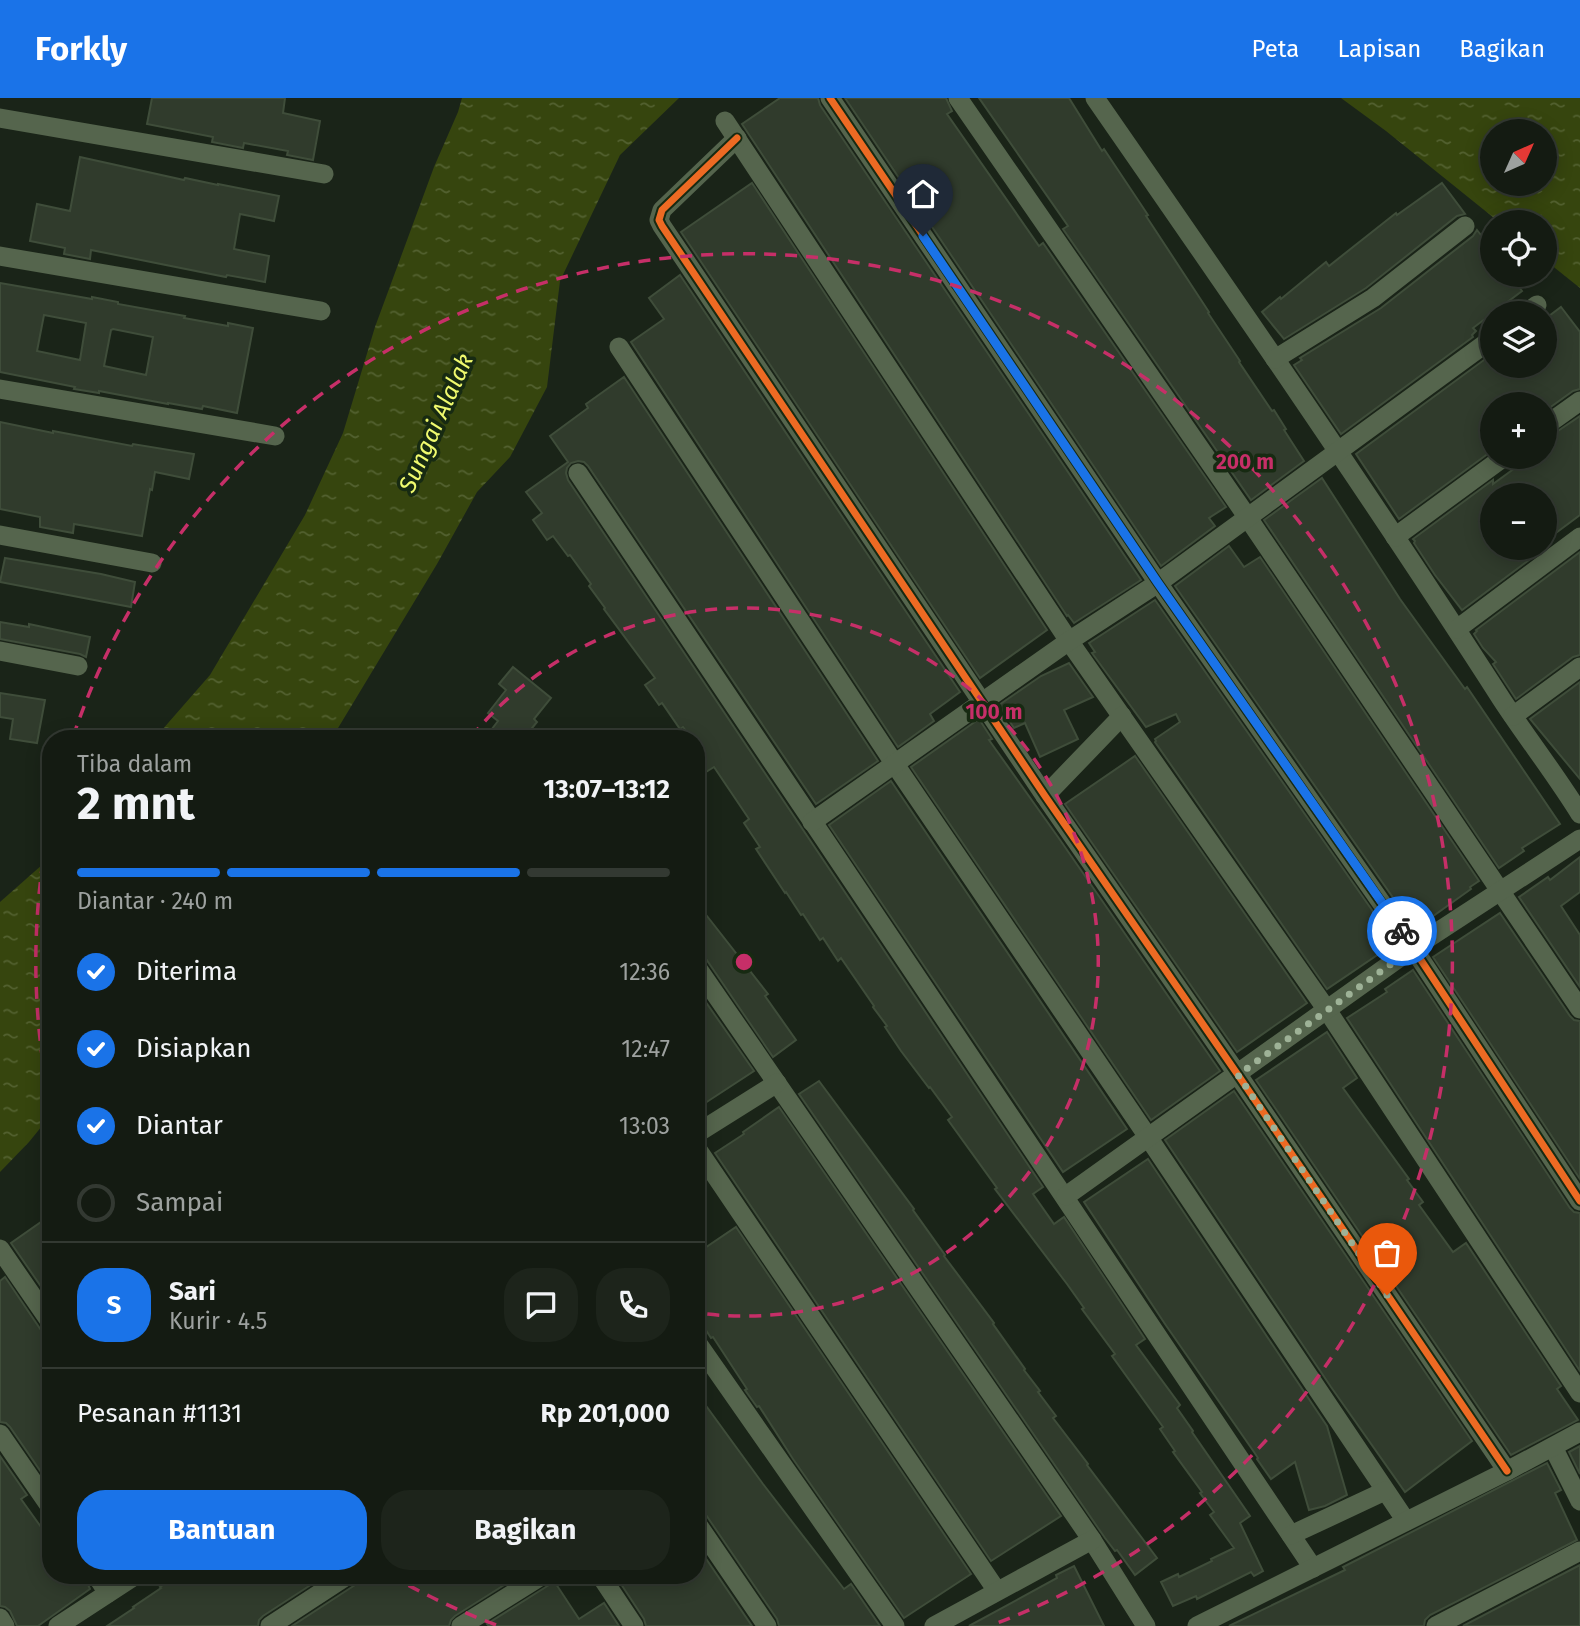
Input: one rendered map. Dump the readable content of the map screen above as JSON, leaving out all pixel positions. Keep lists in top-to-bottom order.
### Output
{
  "water": ["Sungai Alalak"],
  "north": "top right",
  "page": {
    "header": "Forkly",
    "nav": ["Peta", "Lapisan", "Bagikan"],
    "map_buttons": ["+", "−"],
    "heading": ["2 mnt", "Tiba dalam", "13:07–13:12"],
    "panel": [
      "Sari",
      "Kurir · 4.5",
      "Pesanan #1131",
      "Rp 201,000"
    ],
    "bar": "Diantar · 240 m",
    "list": [
      ["Diterima", "12:36"],
      ["Disiapkan", "12:47"],
      ["Diantar", "13:03"],
      "Sampai"
    ],
    "round": "S",
    "buttons": ["Bantuan", "Bagikan"]
  },
  "rings": ["200 m", "100 m"]
}
